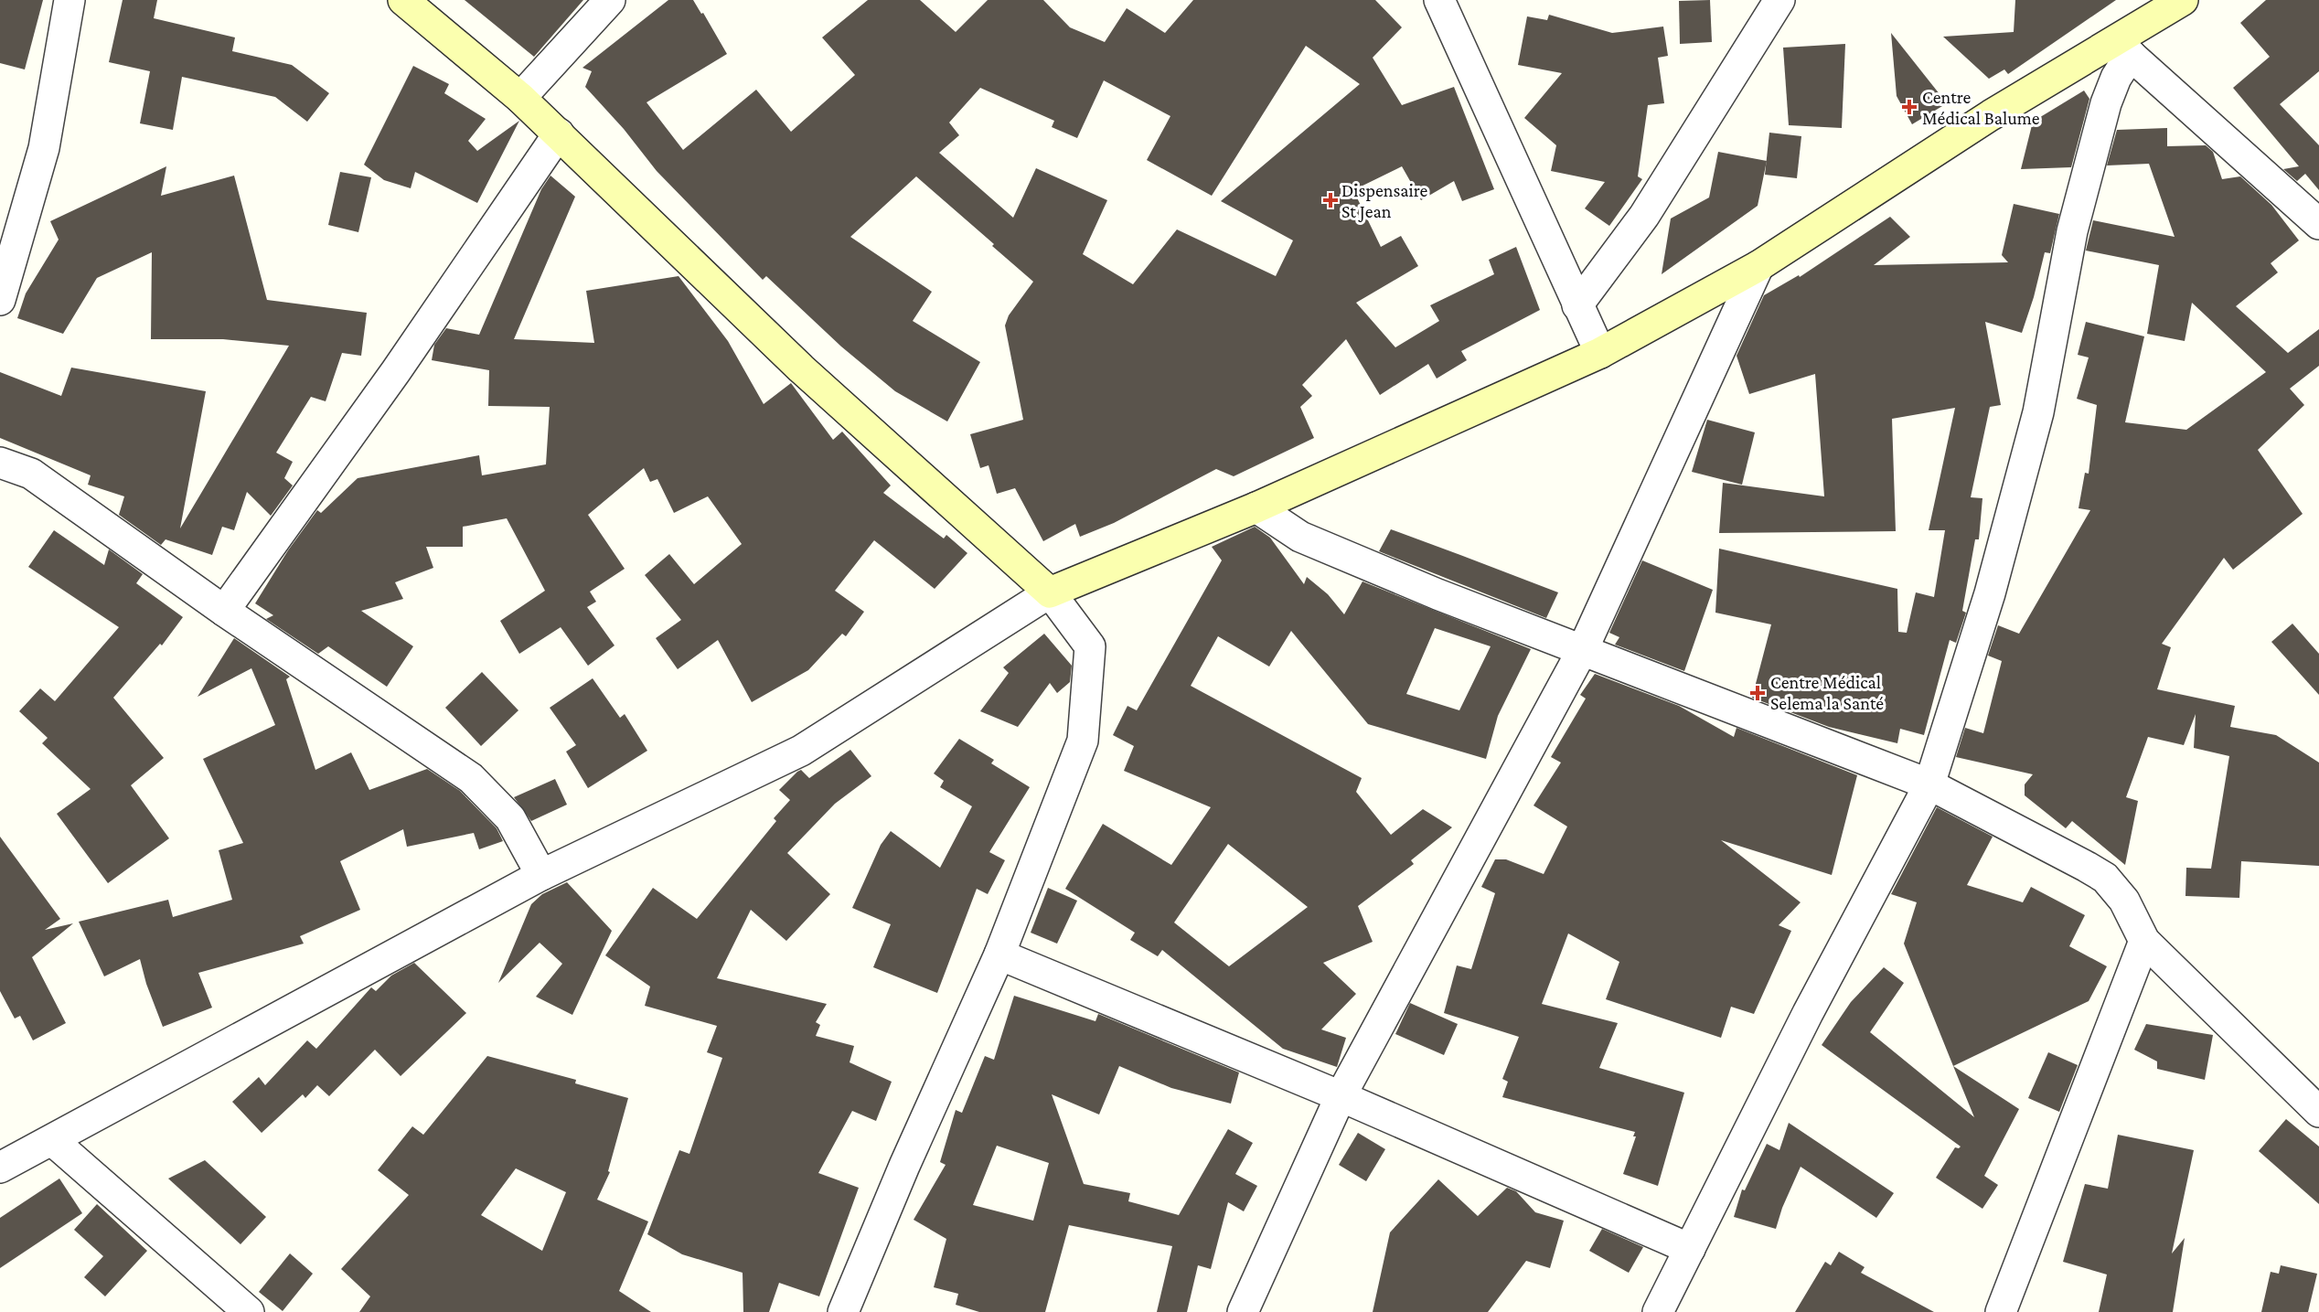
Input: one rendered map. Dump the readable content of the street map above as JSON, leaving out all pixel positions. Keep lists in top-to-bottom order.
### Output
{
  "places": {
    "health": ["Centre Médical Balume", "Dispensaire St Jean", "Centre Médical Selema la Santé"]
  }
}
